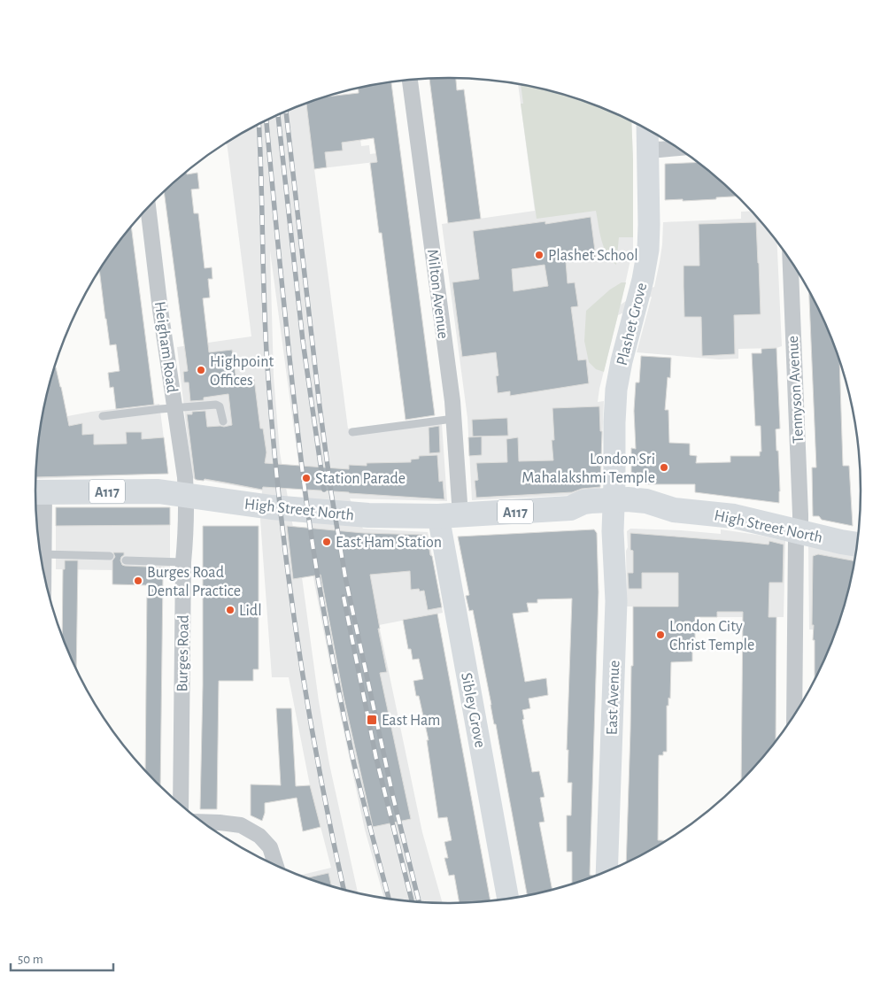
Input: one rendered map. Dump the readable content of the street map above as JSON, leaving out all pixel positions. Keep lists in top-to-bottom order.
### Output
{
  "streets": {
    "main road": [
      "Plashet Grove",
      "A117",
      "High Street North",
      "East Avenue",
      "Sibley Grove"
    ],
    "street": [
      "Milton Avenue",
      "Heigham Road",
      "Tennyson Avenue",
      "Burges Road"
    ]
  },
  "crossings": [
    ["Milton Avenue", "High Street North"],
    ["Milton Avenue", "Sibley Grove"],
    ["Plashet Grove", "High Street North"],
    ["Plashet Grove", "East Avenue"],
    ["Heigham Road", "High Street North"],
    ["Heigham Road", "Burges Road"],
    ["Tennyson Avenue", "High Street North"],
    ["High Street North", "Burges Road"],
    ["High Street North", "East Avenue"],
    ["High Street North", "Sibley Grove"]
  ],
  "places": {
    "other": [
      "Plashet School",
      "Highpoint Offices",
      "London Sri Mahalakshmi Temple",
      "Station Parade",
      "East Ham Station",
      "Burges Road Dental Practice",
      "Lidl",
      "London City Christ Temple"
    ],
    "transit": ["East Ham"]
  },
  "scale_bar": "50 m"
}
